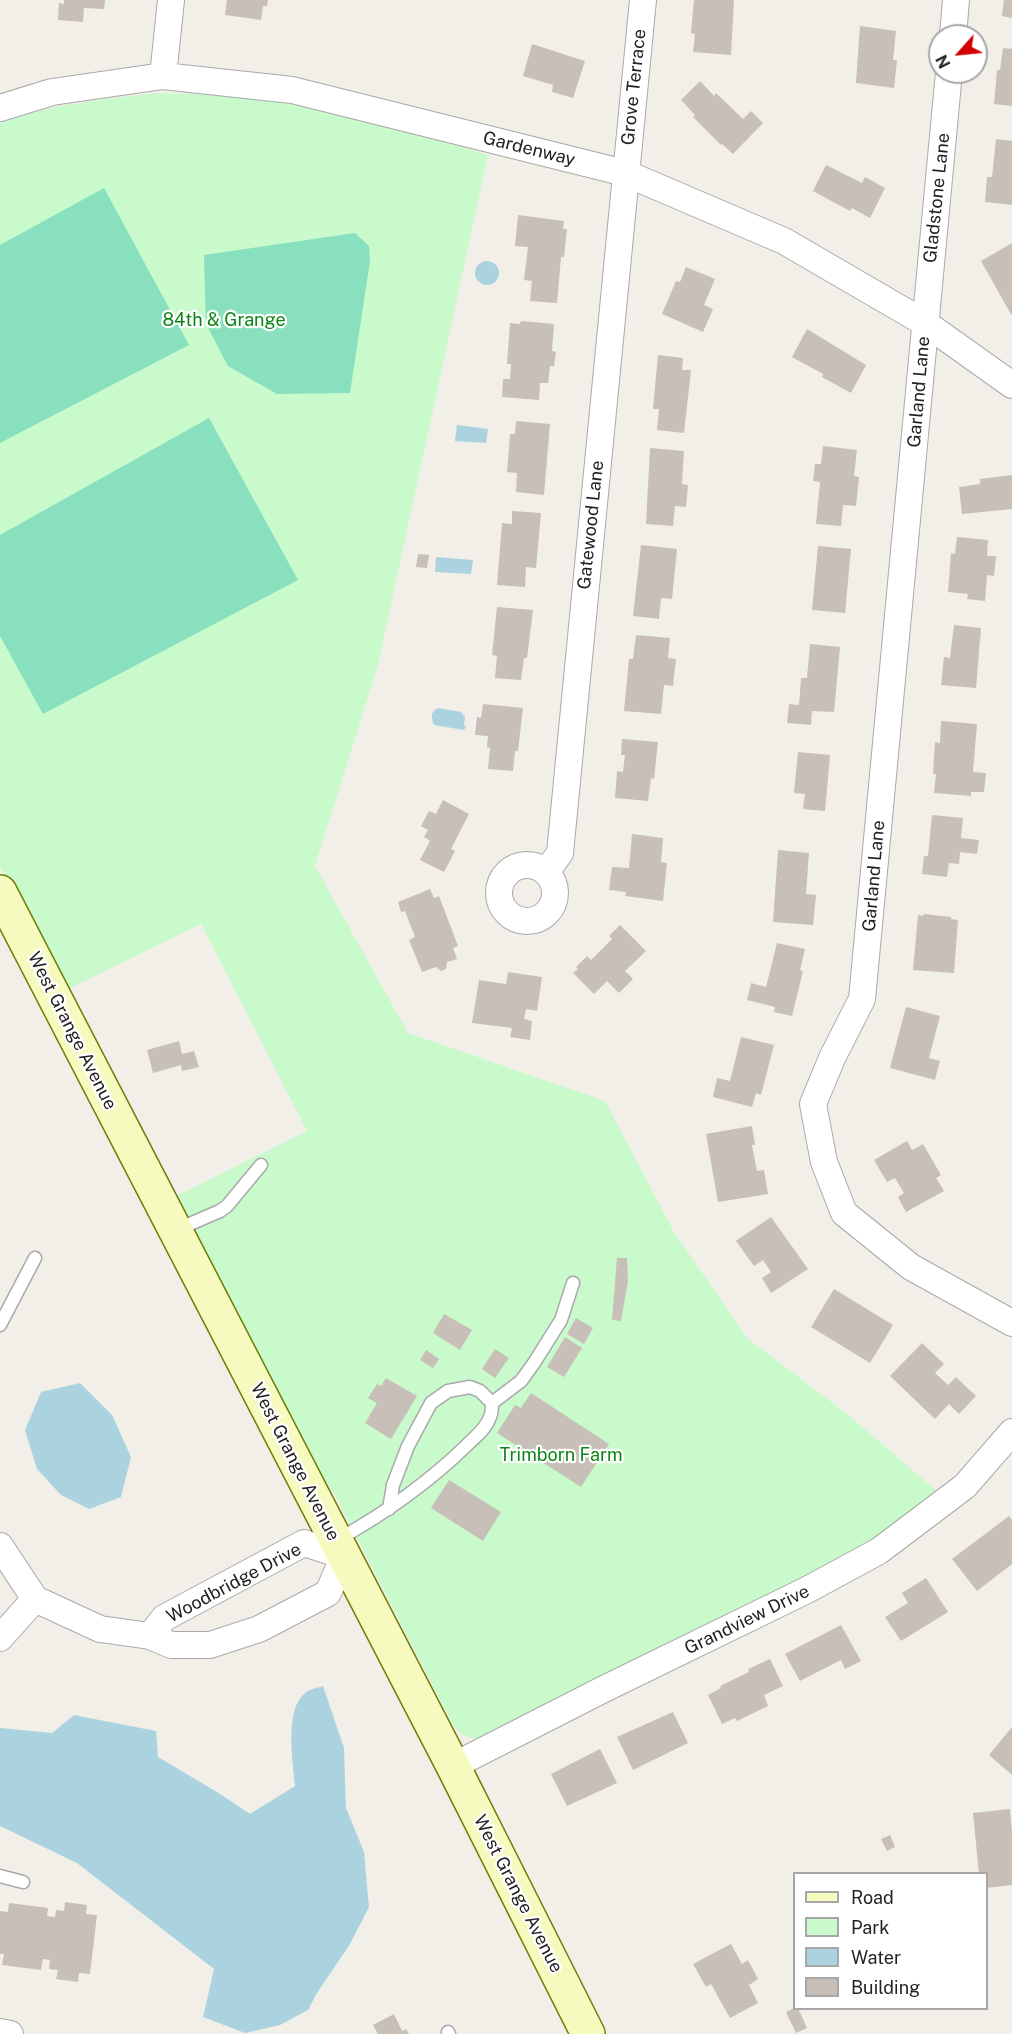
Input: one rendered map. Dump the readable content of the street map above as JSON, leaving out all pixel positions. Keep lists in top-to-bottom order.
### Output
{
  "streets": {
    "street": [
      "Grove Terrace",
      "Gardenway",
      "Gladstone Lane",
      "Garland Lane",
      "Gatewood Lane",
      "West Grange Avenue",
      "Woodbridge Drive",
      "Grandview Drive"
    ]
  },
  "crossings": [
    ["Grove Terrace", "Gardenway"],
    ["Grove Terrace", "Gatewood Lane"],
    ["Gardenway", "Gladstone Lane"],
    ["Gardenway", "Garland Lane"],
    ["Gardenway", "Gatewood Lane"],
    ["Gladstone Lane", "Garland Lane"],
    ["West Grange Avenue", "Woodbridge Drive"],
    ["West Grange Avenue", "Grandview Drive"]
  ],
  "parks": ["84th & Grange", "Trimborn Farm"],
  "legend": [
    "Road",
    "Park",
    "Water",
    "Building"
  ],
  "north": "bottom left"
}
